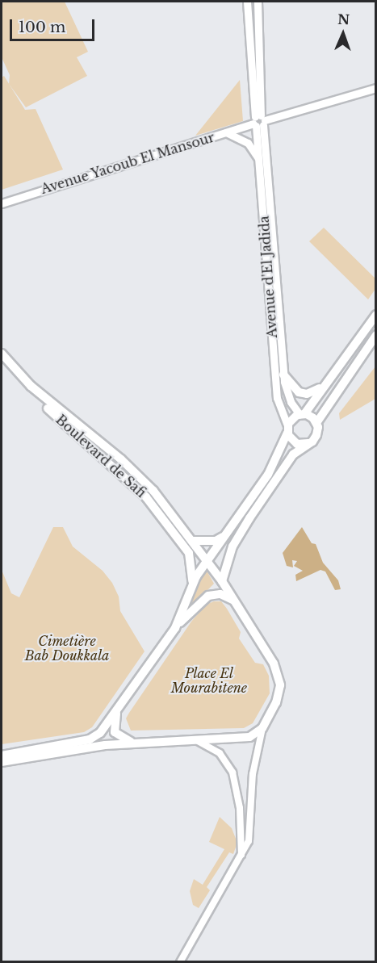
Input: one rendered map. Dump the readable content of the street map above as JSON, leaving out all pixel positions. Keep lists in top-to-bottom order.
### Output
{
  "streets": {
    "main road": ["Avenue Yacoub El Mansour", "Avenue d'El Jadida", "Boulevard de Safi"]
  },
  "crossings": [
    ["Avenue Yacoub El Mansour", "Avenue d'El Jadida"]
  ],
  "parks": ["Cimetière Bab Doukkala", "Place El Mourabitene"],
  "scale_bar": "100 m",
  "north": "top"
}
